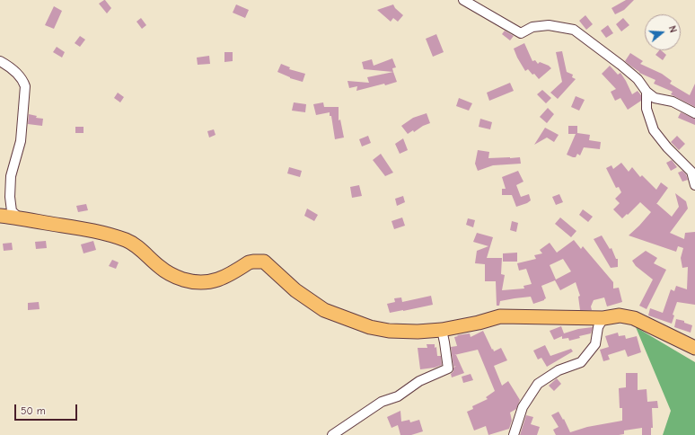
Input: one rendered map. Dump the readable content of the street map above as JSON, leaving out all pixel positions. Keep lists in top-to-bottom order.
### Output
{
  "scale_bar": "50 m",
  "north": "right"
}
